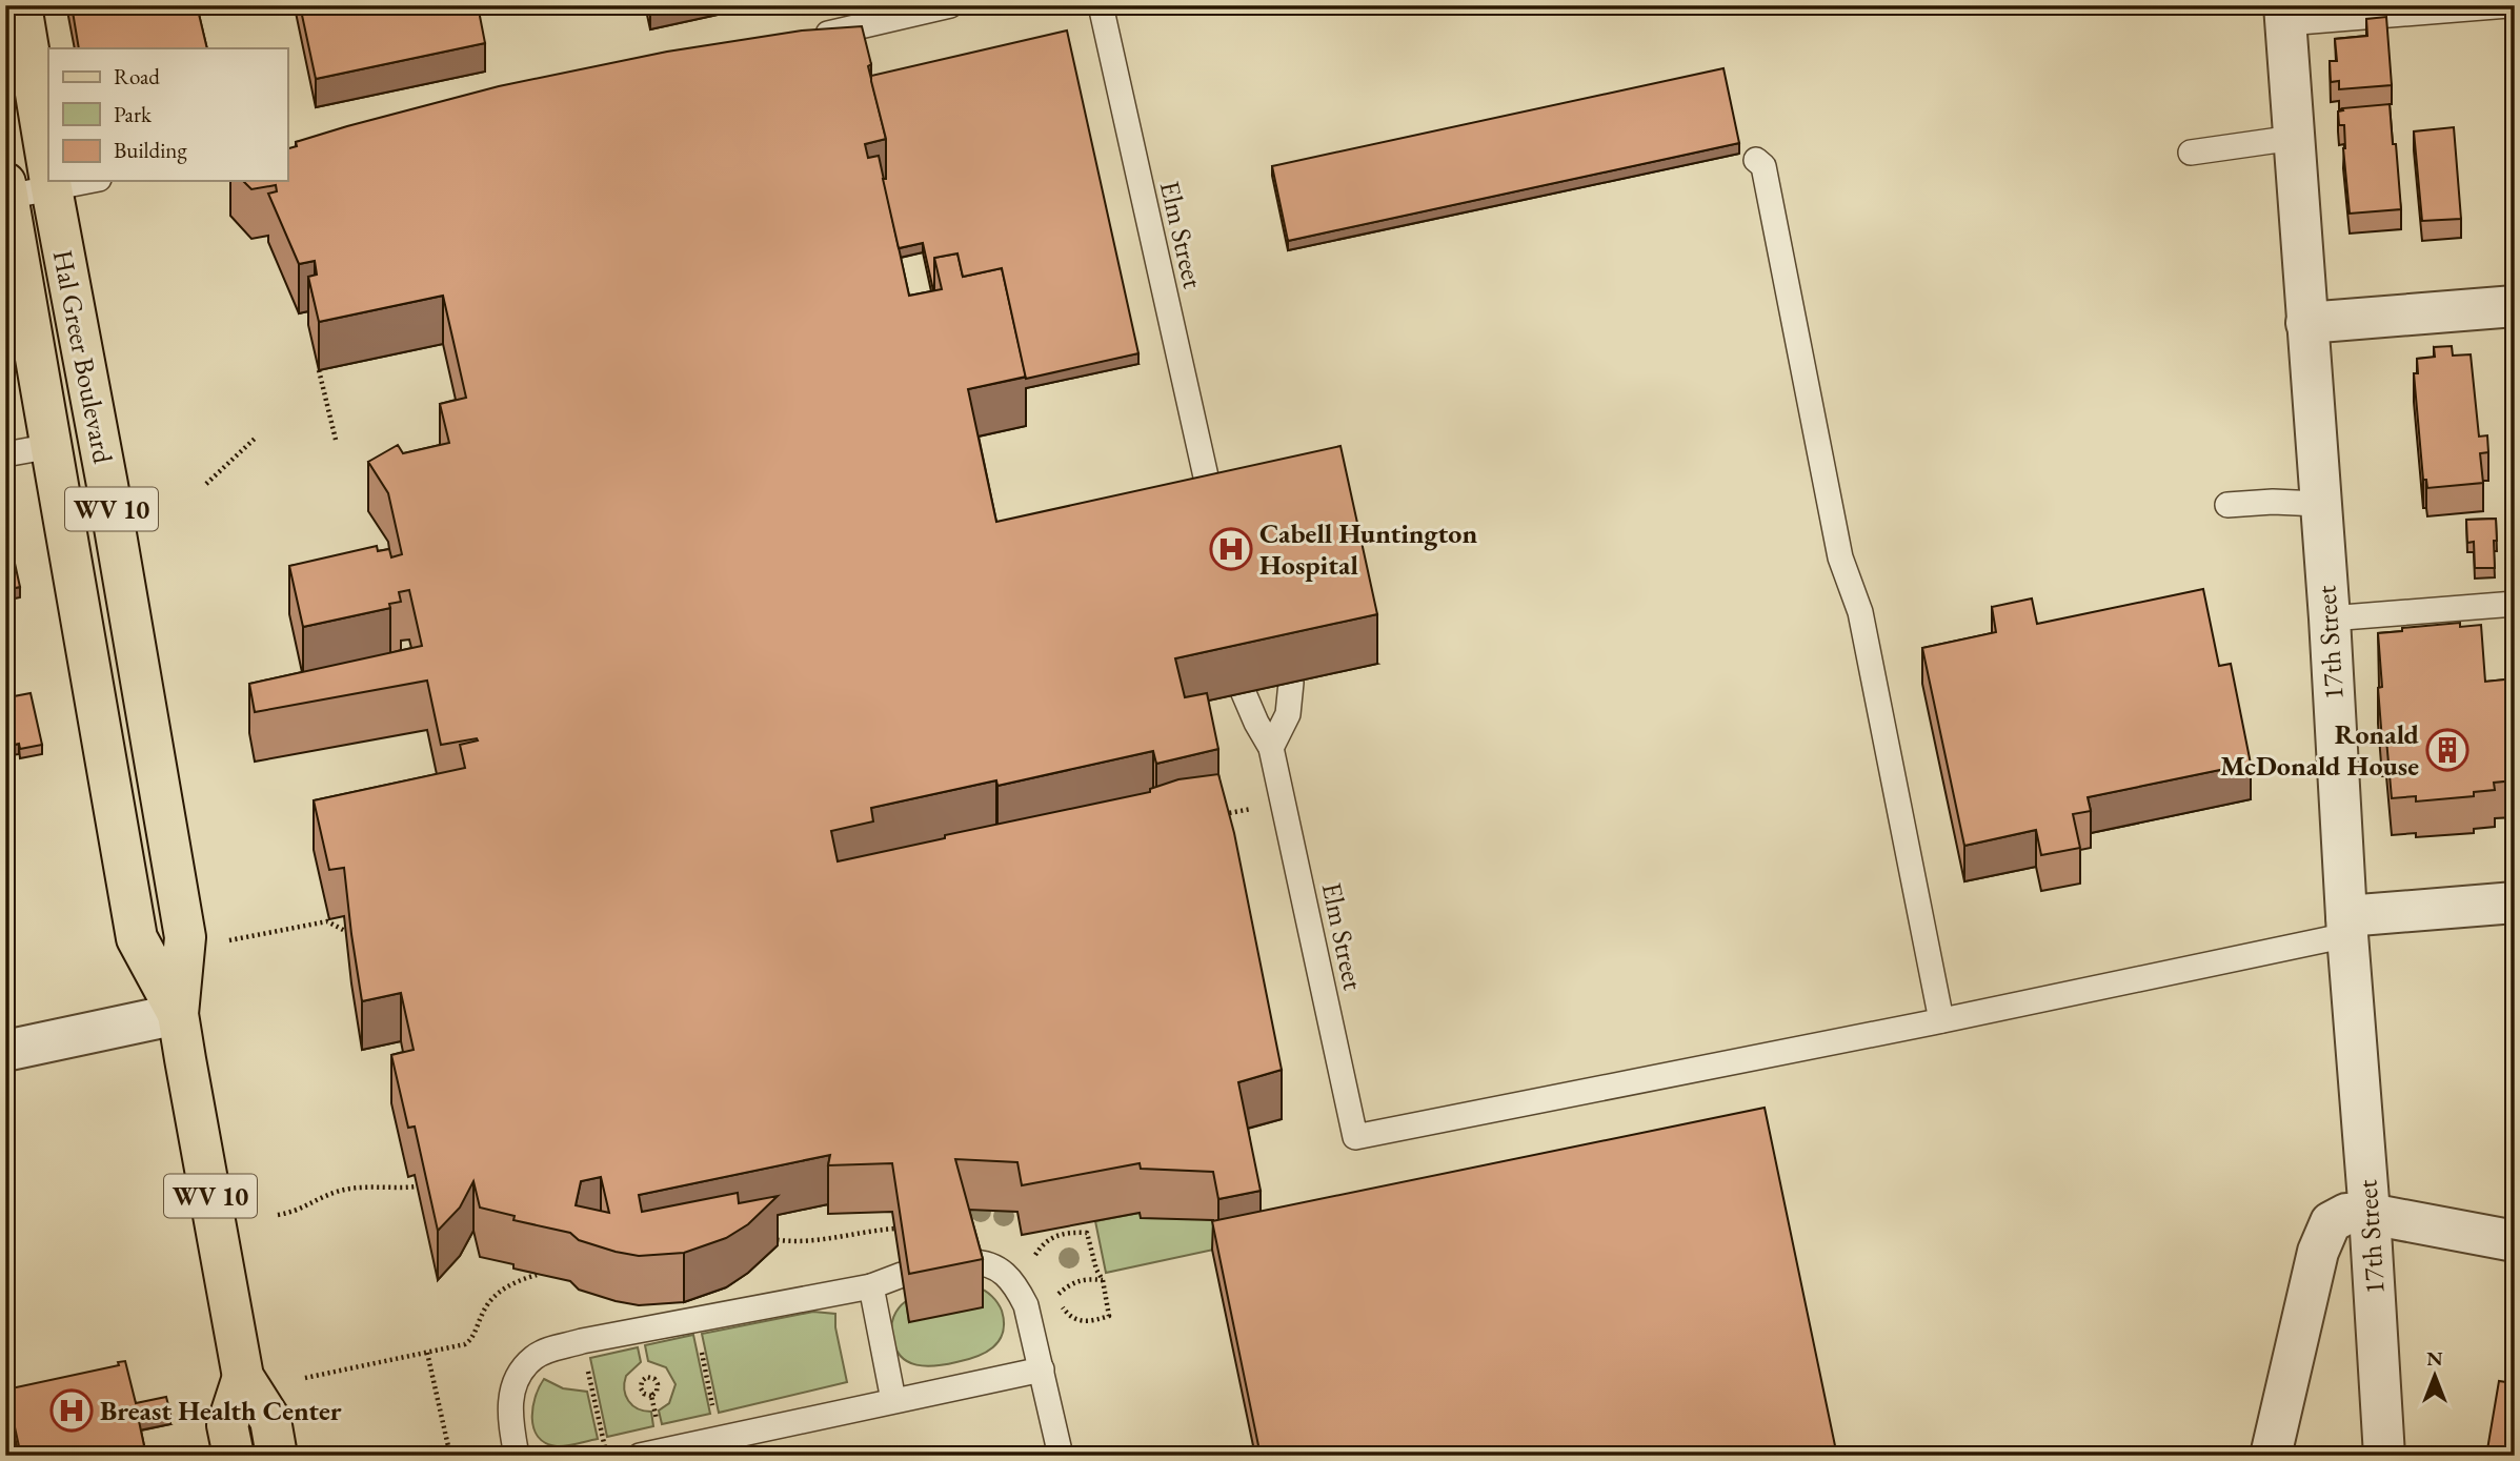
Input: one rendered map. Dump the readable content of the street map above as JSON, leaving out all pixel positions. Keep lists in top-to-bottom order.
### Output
{
  "streets": {
    "main road": ["Hal Greer Boulevard", "WV 10"],
    "street": ["17th Street"],
    "lane": ["Elm Street"]
  },
  "places": {
    "hospital": ["Cabell Huntington Hospital", "Breast Health Center"],
    "building": ["Ronald McDonald House"]
  },
  "legend": ["Road", "Park", "Building"],
  "north": "top"
}
